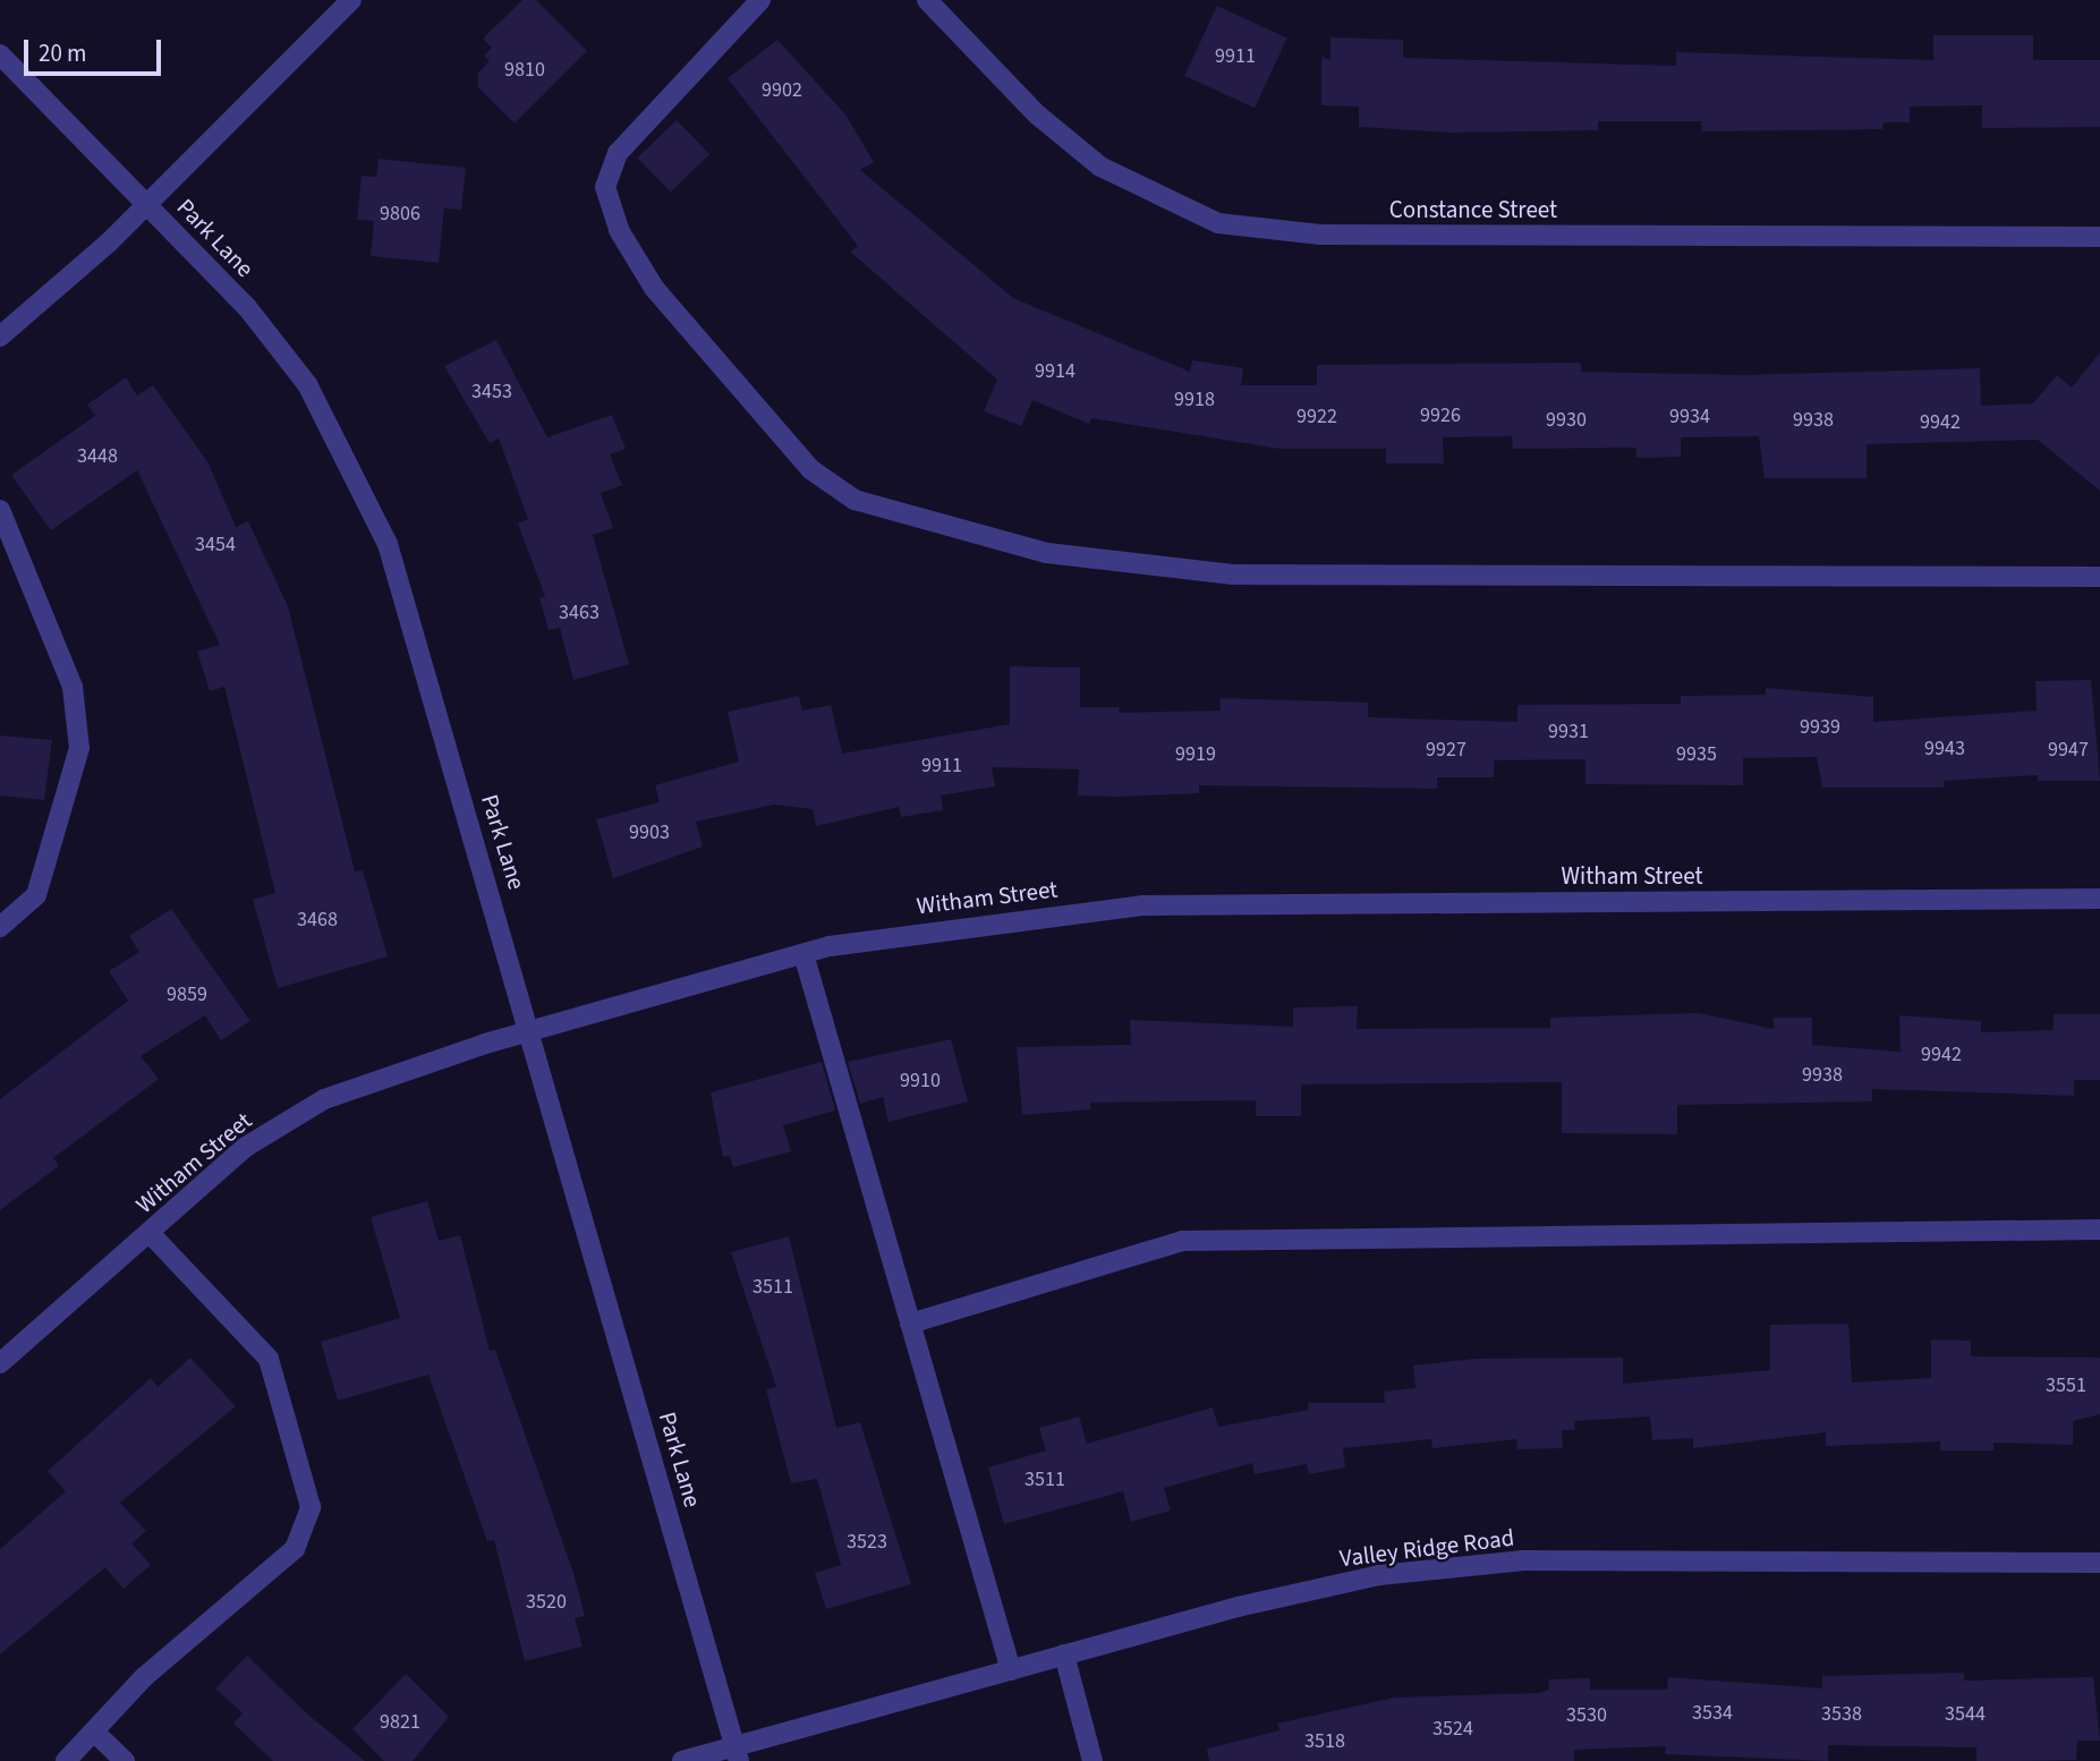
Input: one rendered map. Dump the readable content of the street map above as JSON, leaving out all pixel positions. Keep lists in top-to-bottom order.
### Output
{
  "streets": {
    "street": [
      "Constance Street",
      "Park Lane",
      "Witham Street",
      "Valley Ridge Road"
    ]
  },
  "crossings": [
    ["Park Lane", "Witham Street"],
    ["Park Lane", "Valley Ridge Road"]
  ],
  "house_numbers": [
    "9911",
    "9810",
    "9902",
    "9806",
    "9914",
    "3453",
    "9918",
    "9926",
    "9922",
    "9934",
    "9930",
    "9938",
    "9942",
    "3448",
    "3454",
    "3463",
    "9939",
    "9931",
    "9943",
    "9927",
    "9947",
    "9919",
    "9935",
    "9911",
    "9903",
    "3468",
    "9859",
    "9942",
    "9938",
    "9910",
    "3511",
    "3551",
    "3511",
    "3523",
    "3520",
    "3534",
    "3538",
    "3544",
    "3530",
    "9821",
    "3524",
    "3518"
  ],
  "scale_bar": "20 m"
}
